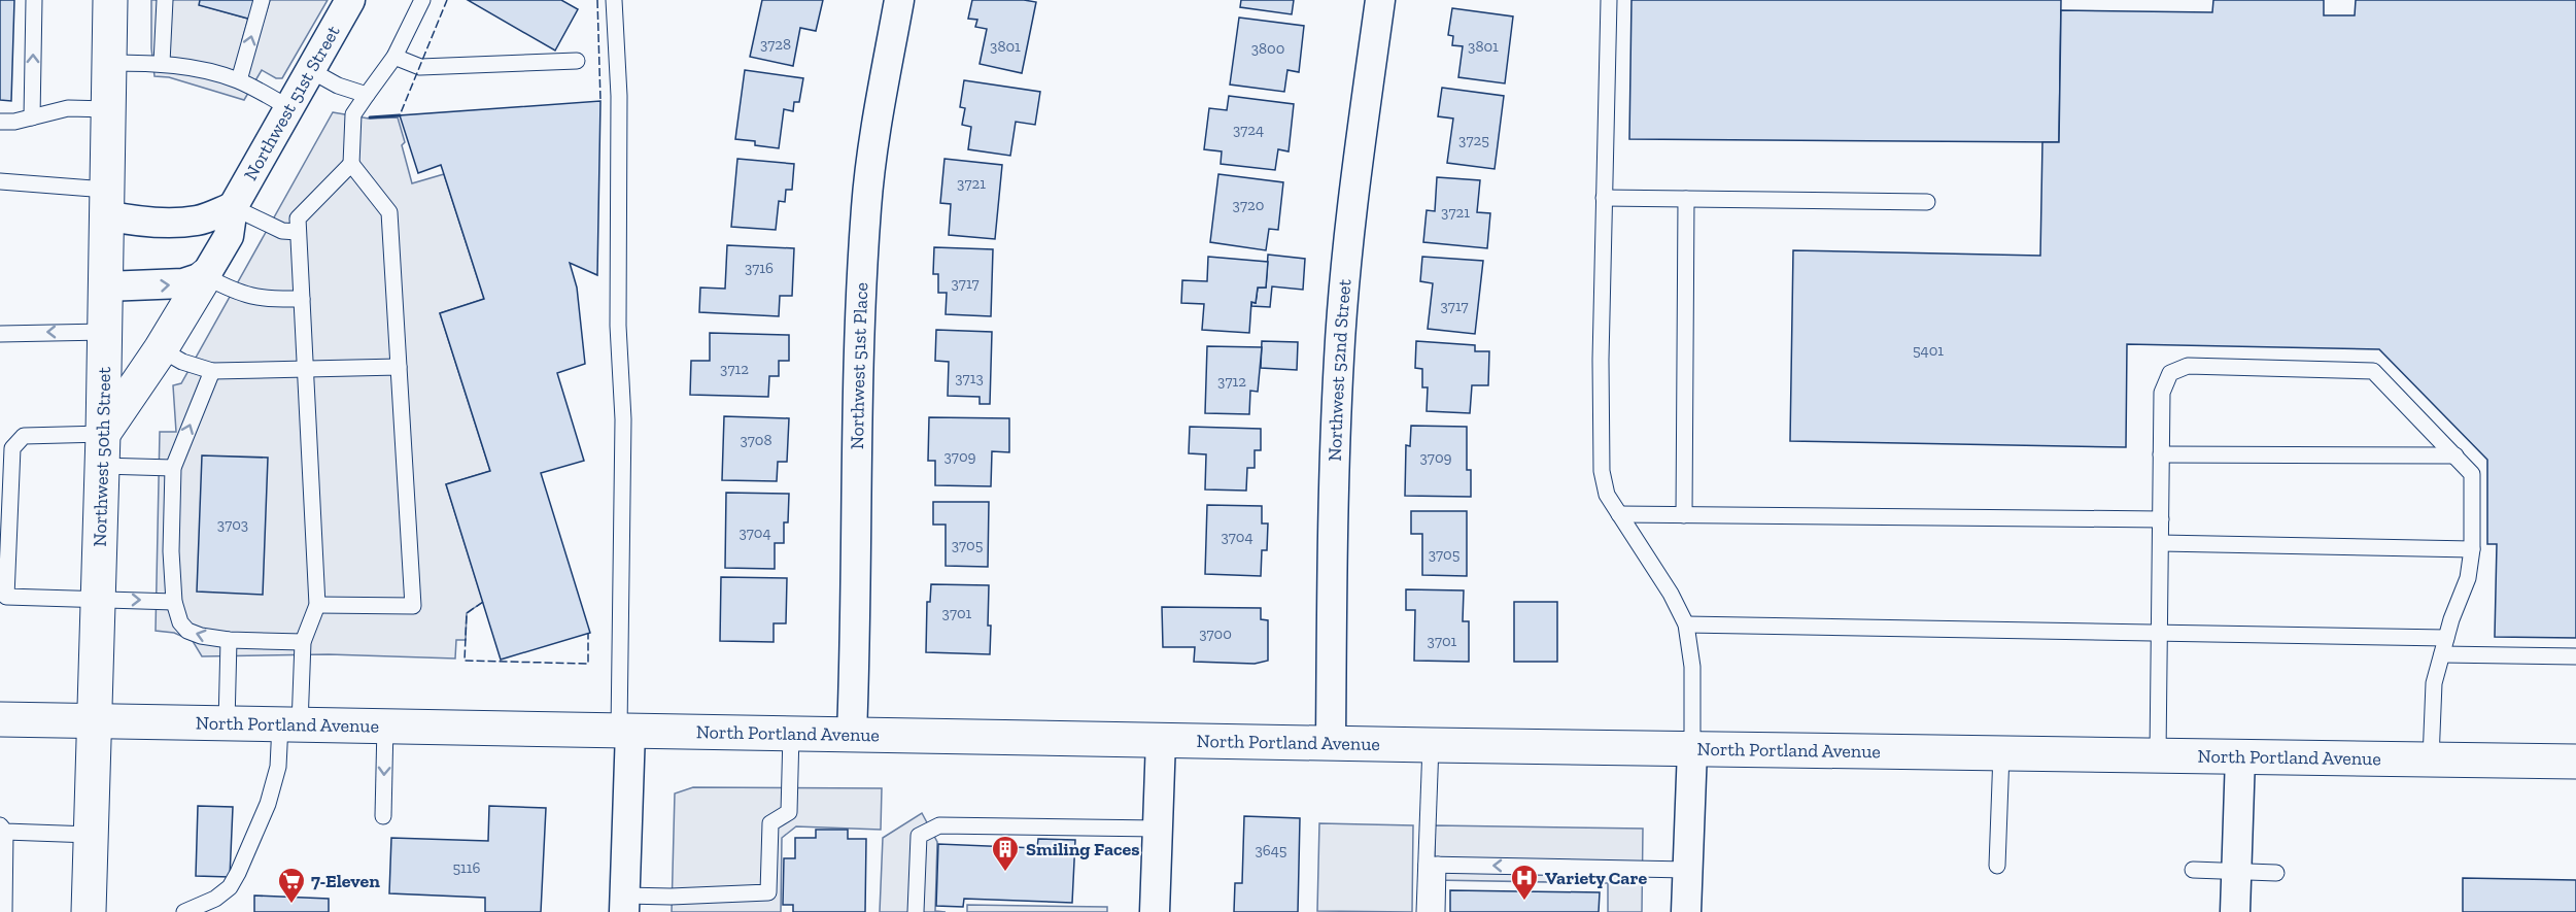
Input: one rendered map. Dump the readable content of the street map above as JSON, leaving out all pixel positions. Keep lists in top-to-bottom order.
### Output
{
  "streets": {
    "main road": ["Northwest 50th Street", "North Portland Avenue"],
    "street": ["Northwest 51st Street", "Northwest 51st Place", "Northwest 52nd Street"]
  },
  "crossings": [
    ["Northwest 51st Place", "North Portland Avenue"],
    ["Northwest 52nd Street", "North Portland Avenue"],
    ["Northwest 50th Street", "North Portland Avenue"]
  ],
  "places": {
    "building": ["Smiling Faces"],
    "hospital": ["Variety Care"],
    "supermarket": ["7-Eleven"]
  },
  "house_numbers": [
    "3728",
    "3801",
    "3801",
    "3800",
    "3724",
    "3725",
    "3721",
    "3720",
    "3721",
    "3716",
    "3717",
    "3717",
    "5401",
    "3712",
    "3713",
    "3712",
    "3708",
    "3709",
    "3709",
    "3703",
    "3704",
    "3704",
    "3705",
    "3705",
    "3701",
    "3700",
    "3701",
    "3645",
    "5116"
  ]
}
